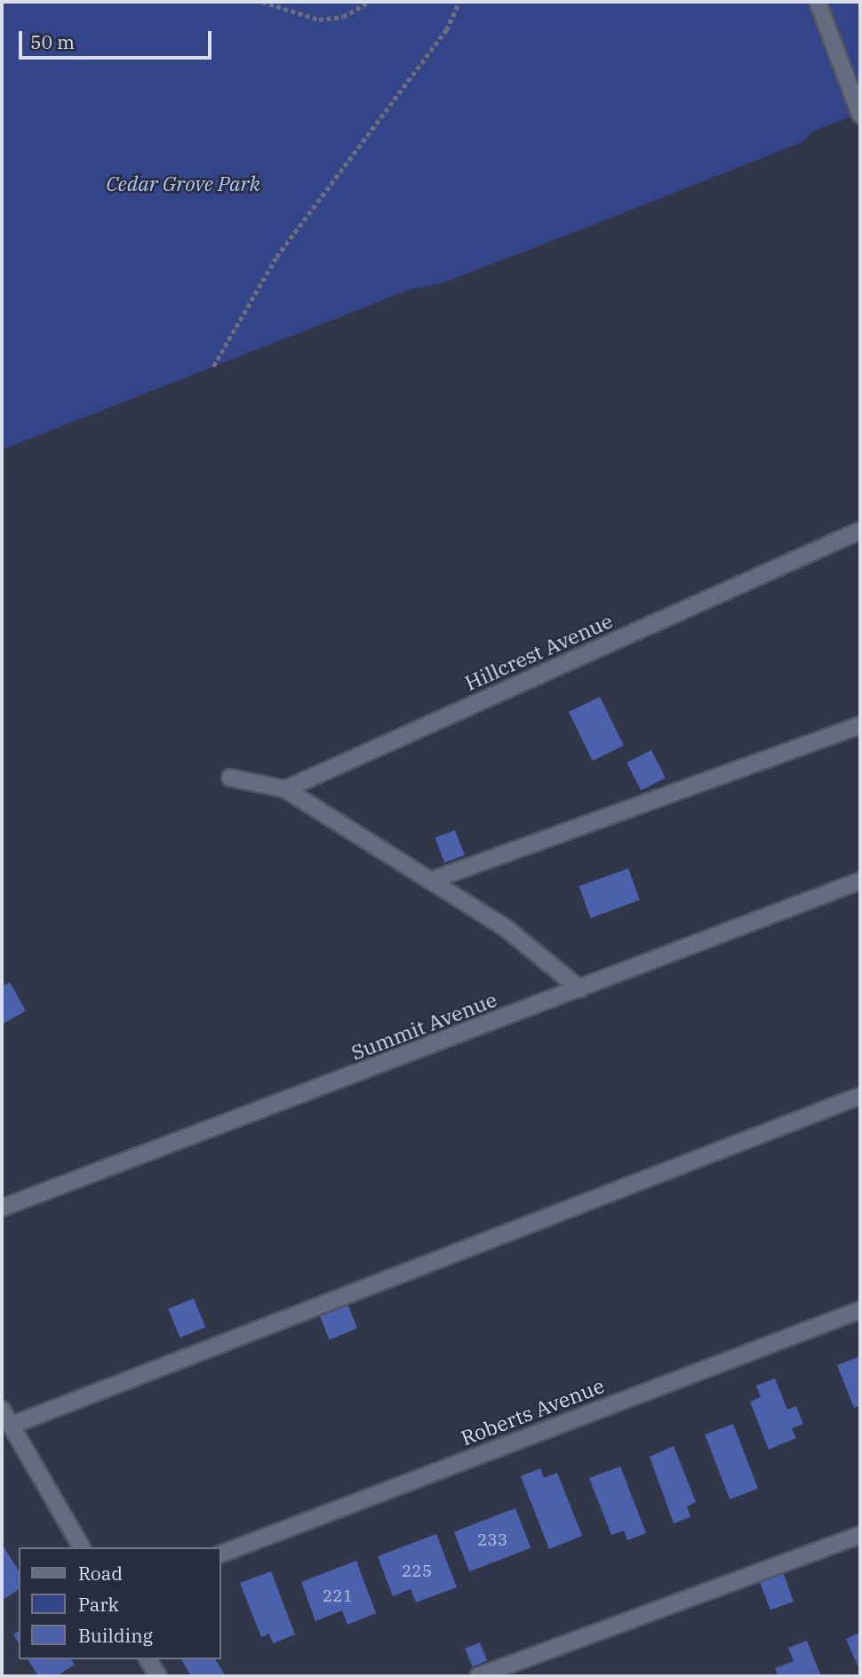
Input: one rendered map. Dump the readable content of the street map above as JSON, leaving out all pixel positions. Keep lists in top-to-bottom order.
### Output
{
  "streets": {
    "street": ["Hillcrest Avenue", "Summit Avenue", "Roberts Avenue"]
  },
  "parks": ["Cedar Grove Park"],
  "house_numbers": ["233", "225", "221"],
  "legend": ["Road", "Park", "Building"],
  "scale_bar": "50 m"
}
